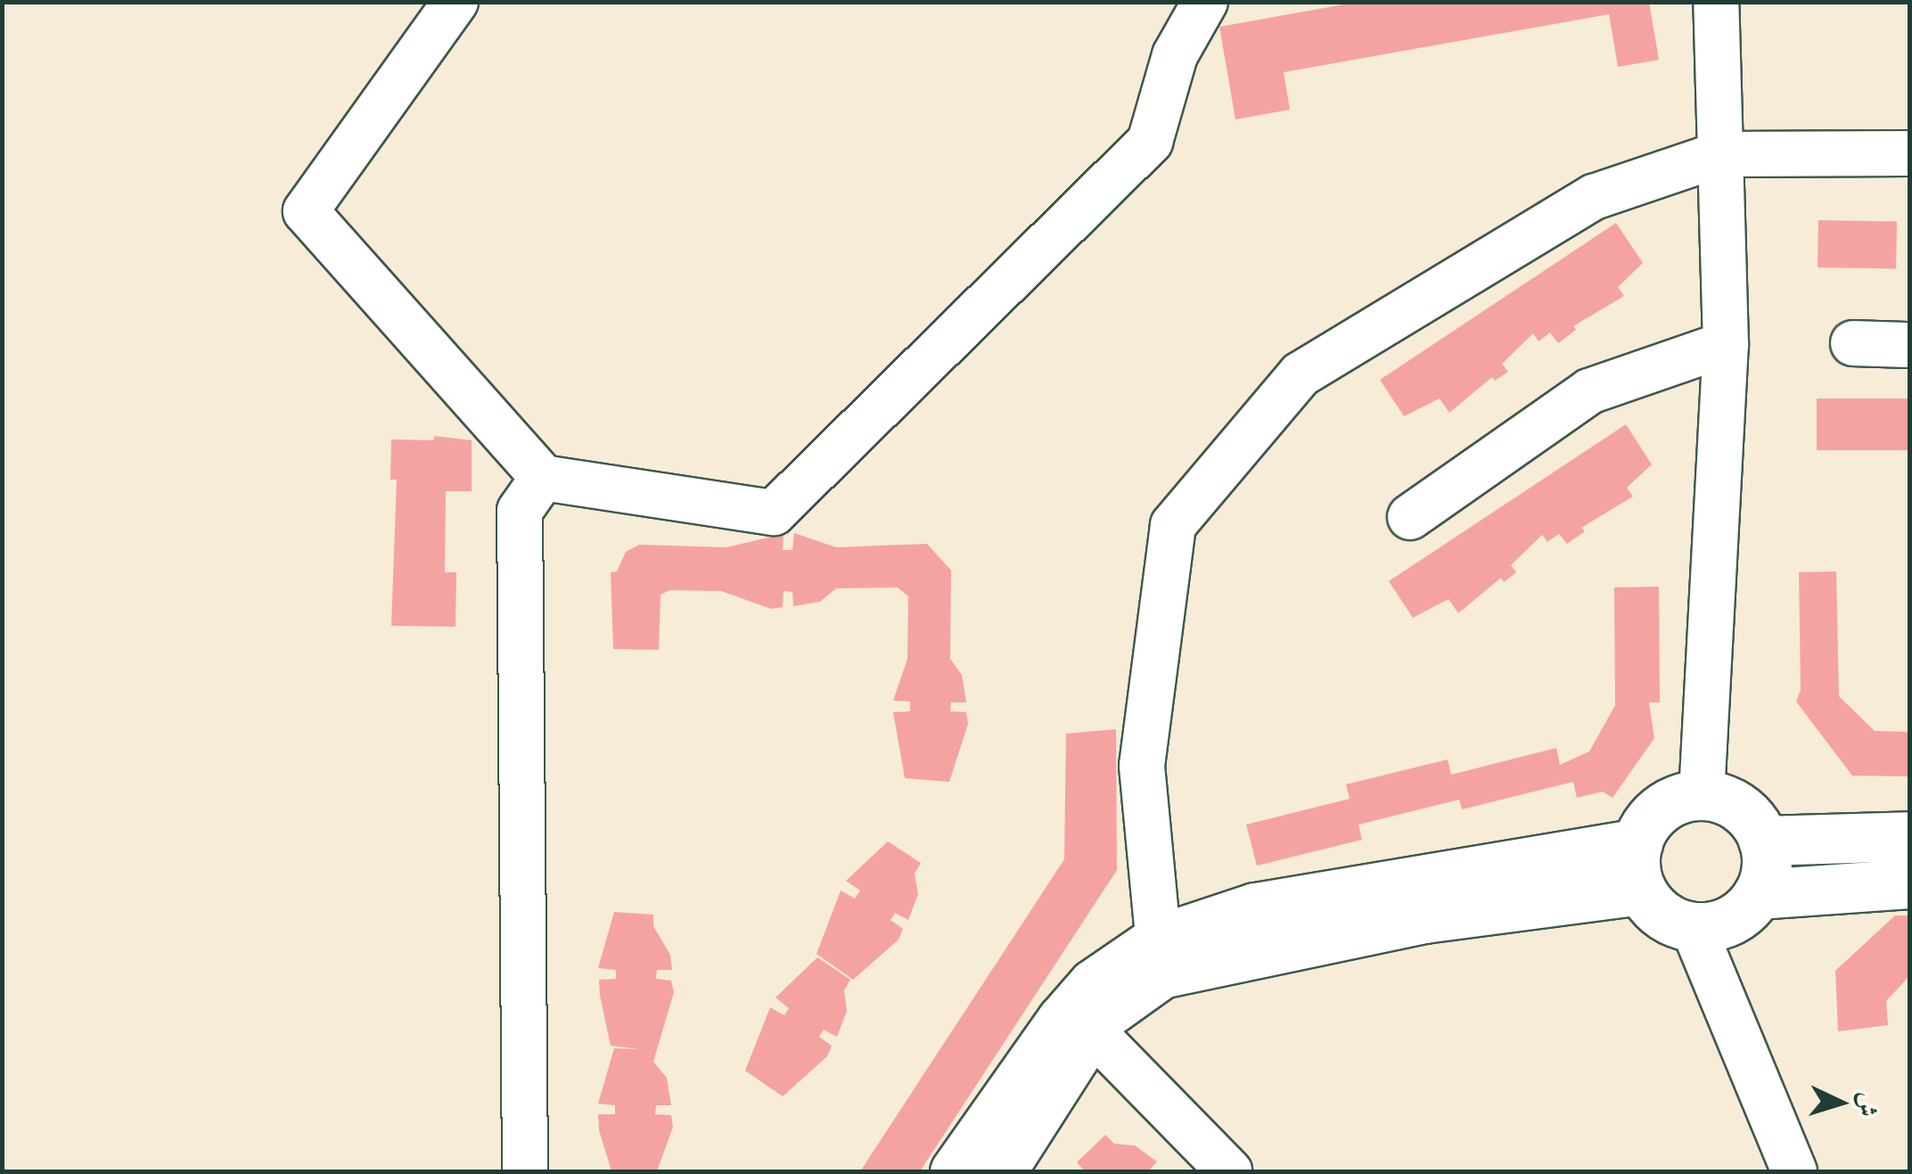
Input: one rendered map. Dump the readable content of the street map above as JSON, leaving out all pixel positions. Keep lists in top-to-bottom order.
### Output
{
  "north": "right"
}
